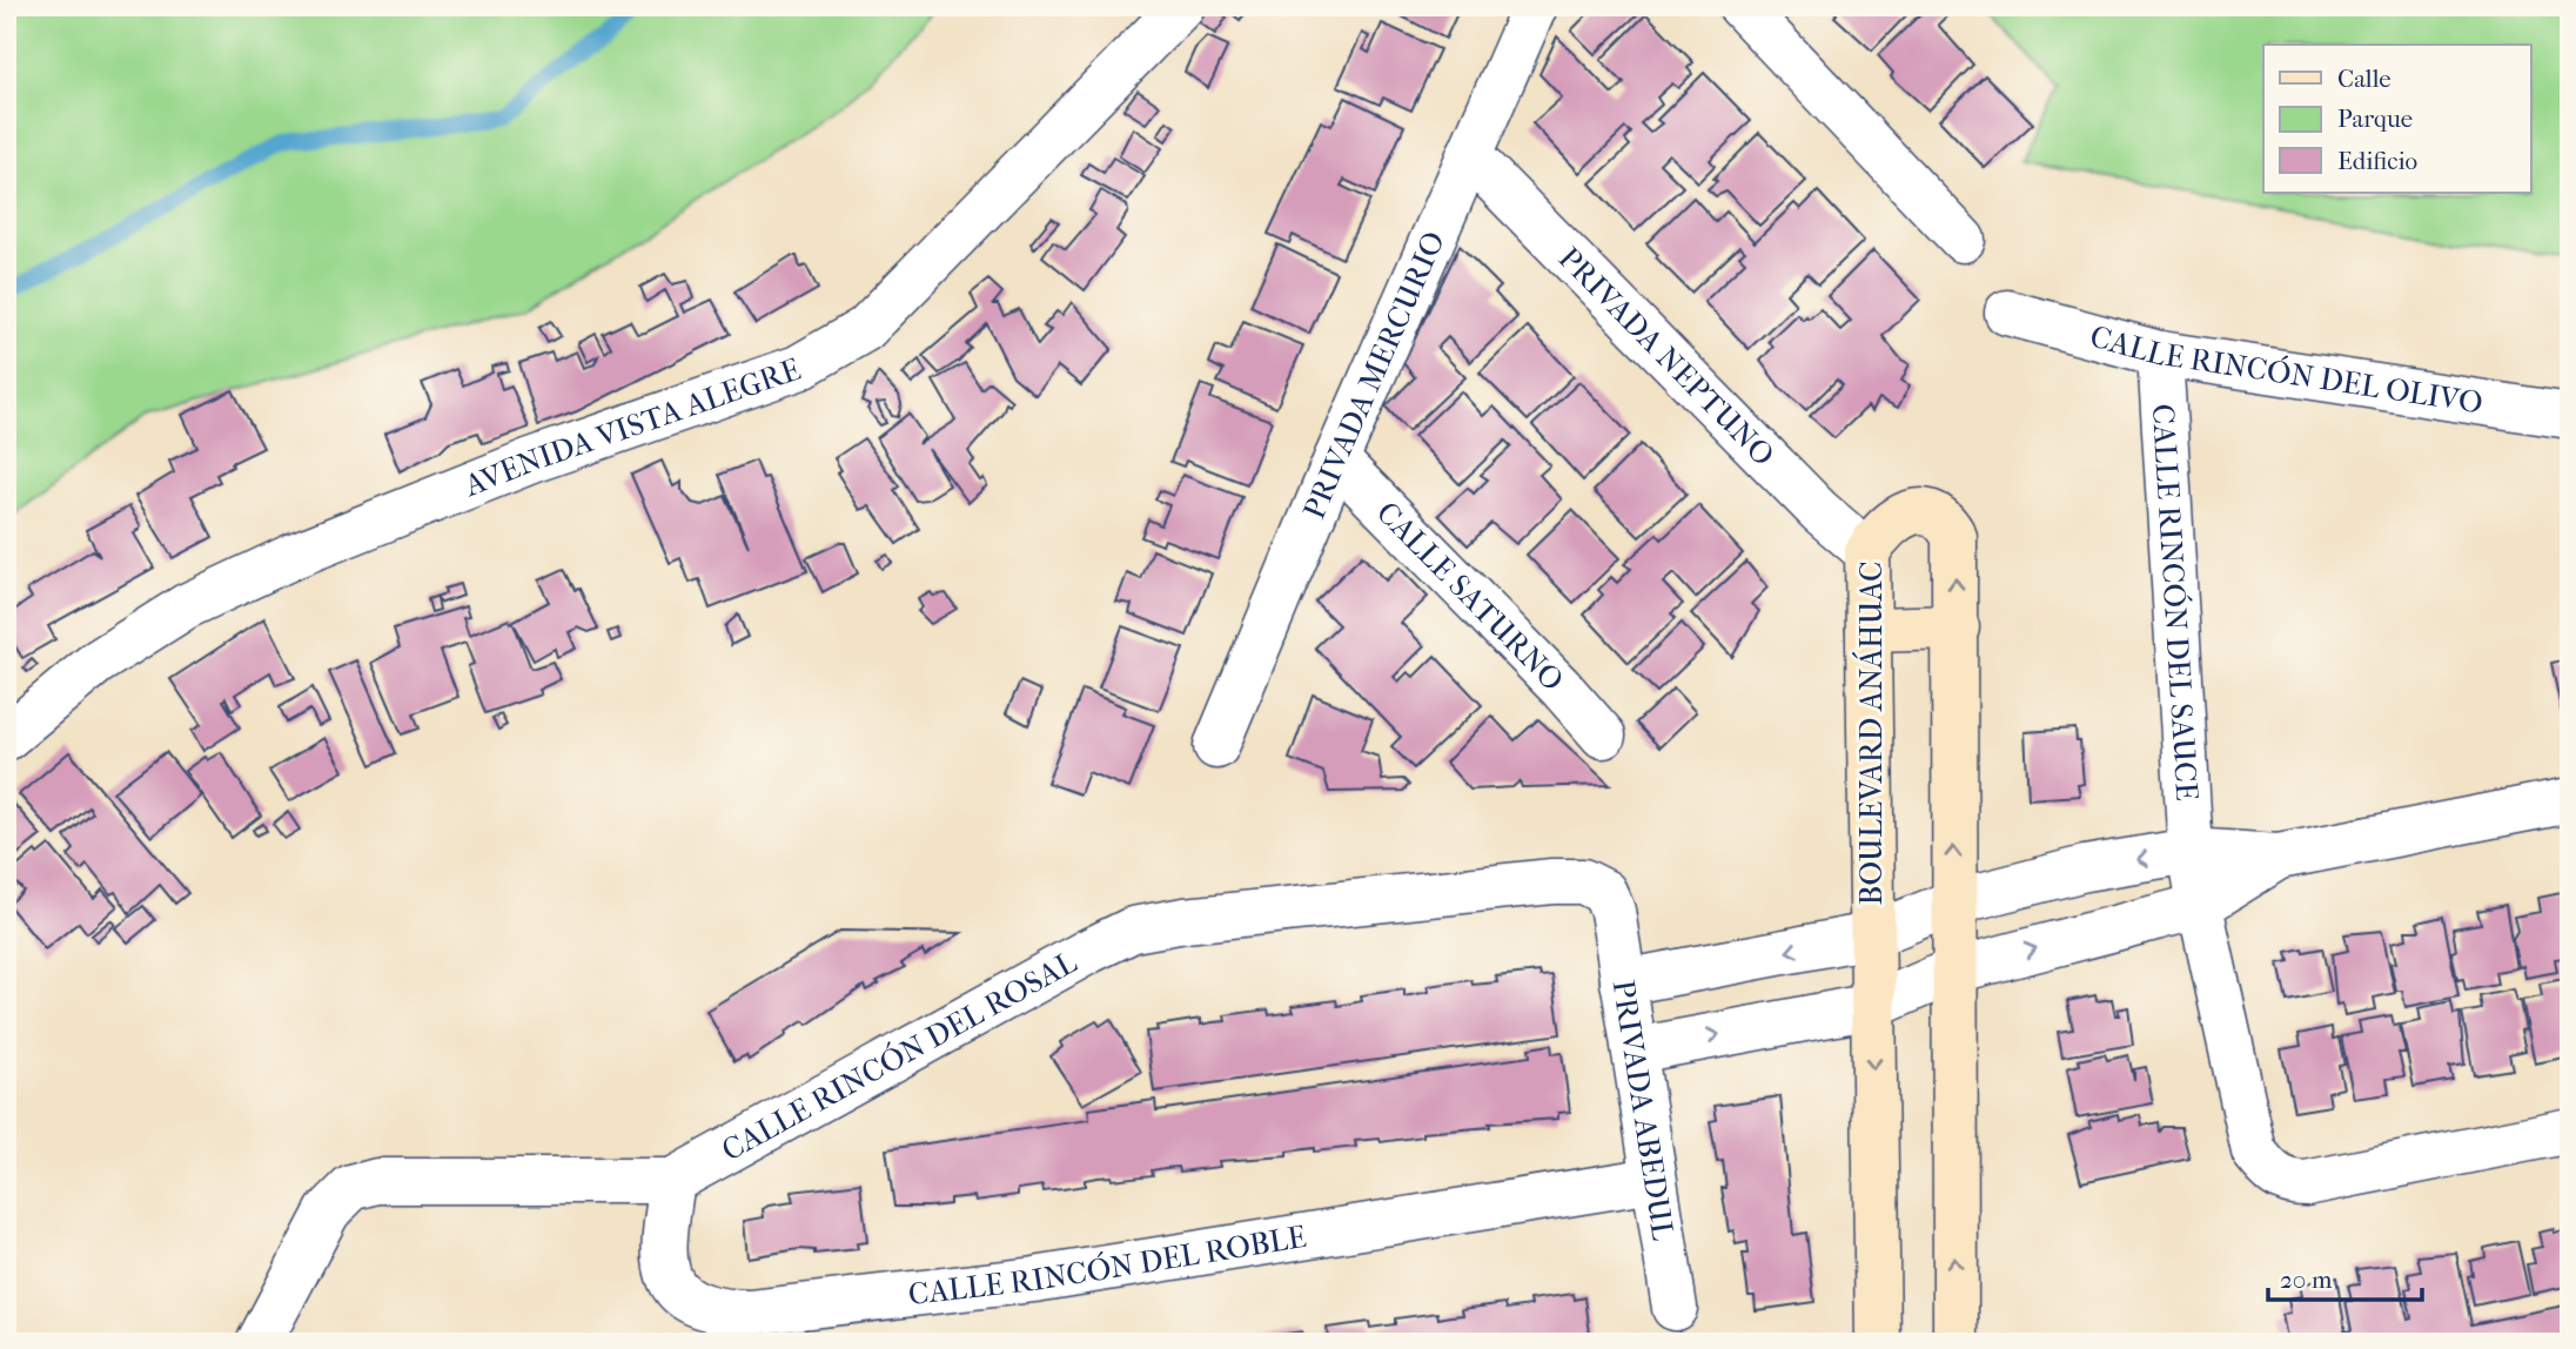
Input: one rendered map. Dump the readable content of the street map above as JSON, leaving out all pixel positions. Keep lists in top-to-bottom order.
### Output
{
  "streets": {
    "street": [
      "PRIVADA NEPTUNO",
      "CALLE RINCÓN DEL OLIVO",
      "PRIVADA MERCURIO",
      "AVENIDA VISTA ALEGRE",
      "CALLE SATURNO",
      "CALLE RINCÓN DEL SAUCE",
      "BOULEVARD ANÁHUAC",
      "CALLE RINCÓN DEL ROSAL",
      "PRIVADA ABEDUL",
      "CALLE RINCÓN DEL ROBLE"
    ]
  },
  "crossings": [
    ["PRIVADA NEPTUNO", "PRIVADA MERCURIO"],
    ["PRIVADA NEPTUNO", "BOULEVARD ANÁHUAC"],
    ["CALLE RINCÓN DEL OLIVO", "CALLE RINCÓN DEL SAUCE"],
    ["PRIVADA MERCURIO", "CALLE SATURNO"],
    ["CALLE RINCÓN DEL ROSAL", "PRIVADA ABEDUL"],
    ["CALLE RINCÓN DEL ROSAL", "CALLE RINCÓN DEL ROBLE"],
    ["PRIVADA ABEDUL", "CALLE RINCÓN DEL ROBLE"]
  ],
  "legend": ["Calle", "Parque", "Edificio"],
  "scale_bar": "20 m"
}
